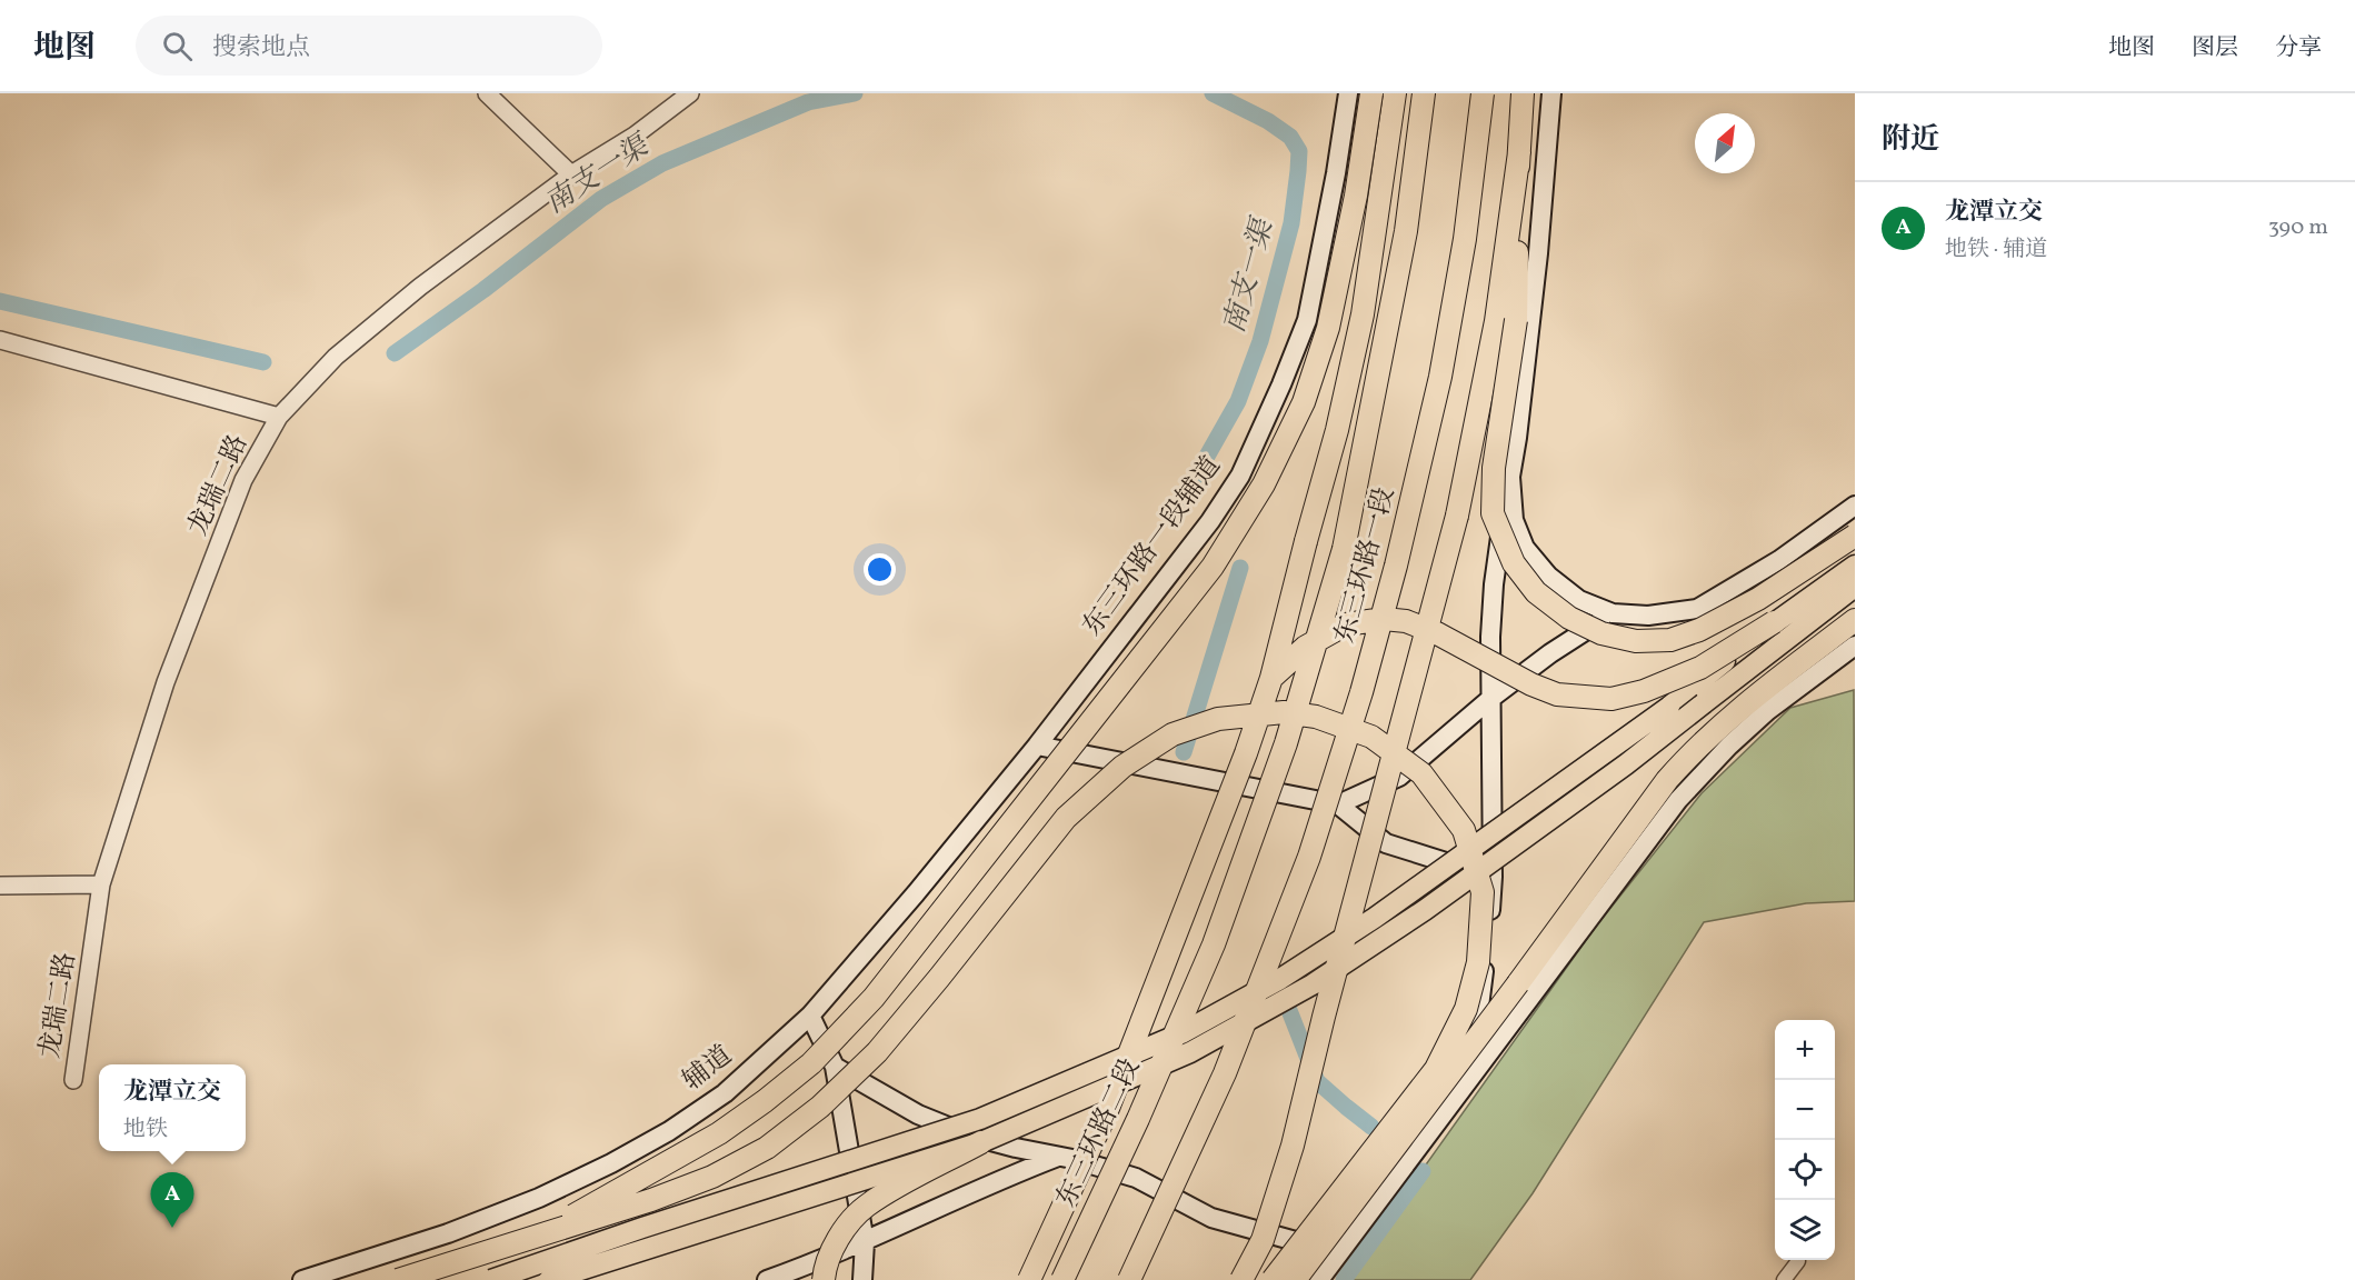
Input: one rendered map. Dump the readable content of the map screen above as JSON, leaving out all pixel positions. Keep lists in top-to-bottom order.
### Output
{
  "streets": {
    "highway": ["东三环路一段", "东三环路二段"],
    "main road": ["东三环路一段辅道", "辅道"],
    "street": ["龙瑞二路"]
  },
  "crossings": [
    ["东三环路一段辅道", "辅道"],
    ["东三环路一段", "东三环路二段"]
  ],
  "water": ["南支一渠"],
  "north": "top right",
  "page": {
    "header": "地图",
    "search": "搜索地点",
    "nav": ["地图", "图层", "分享"],
    "heading": "附近",
    "list": [
      {
        "mark": "A",
        "name": "龙潭立交",
        "note": "地铁 · 辅道",
        "value": "390 m"
      }
    ],
    "map_buttons": ["+", "−"],
    "popup": ["龙潭立交", "地铁"],
    "pins": "A"
  }
}
